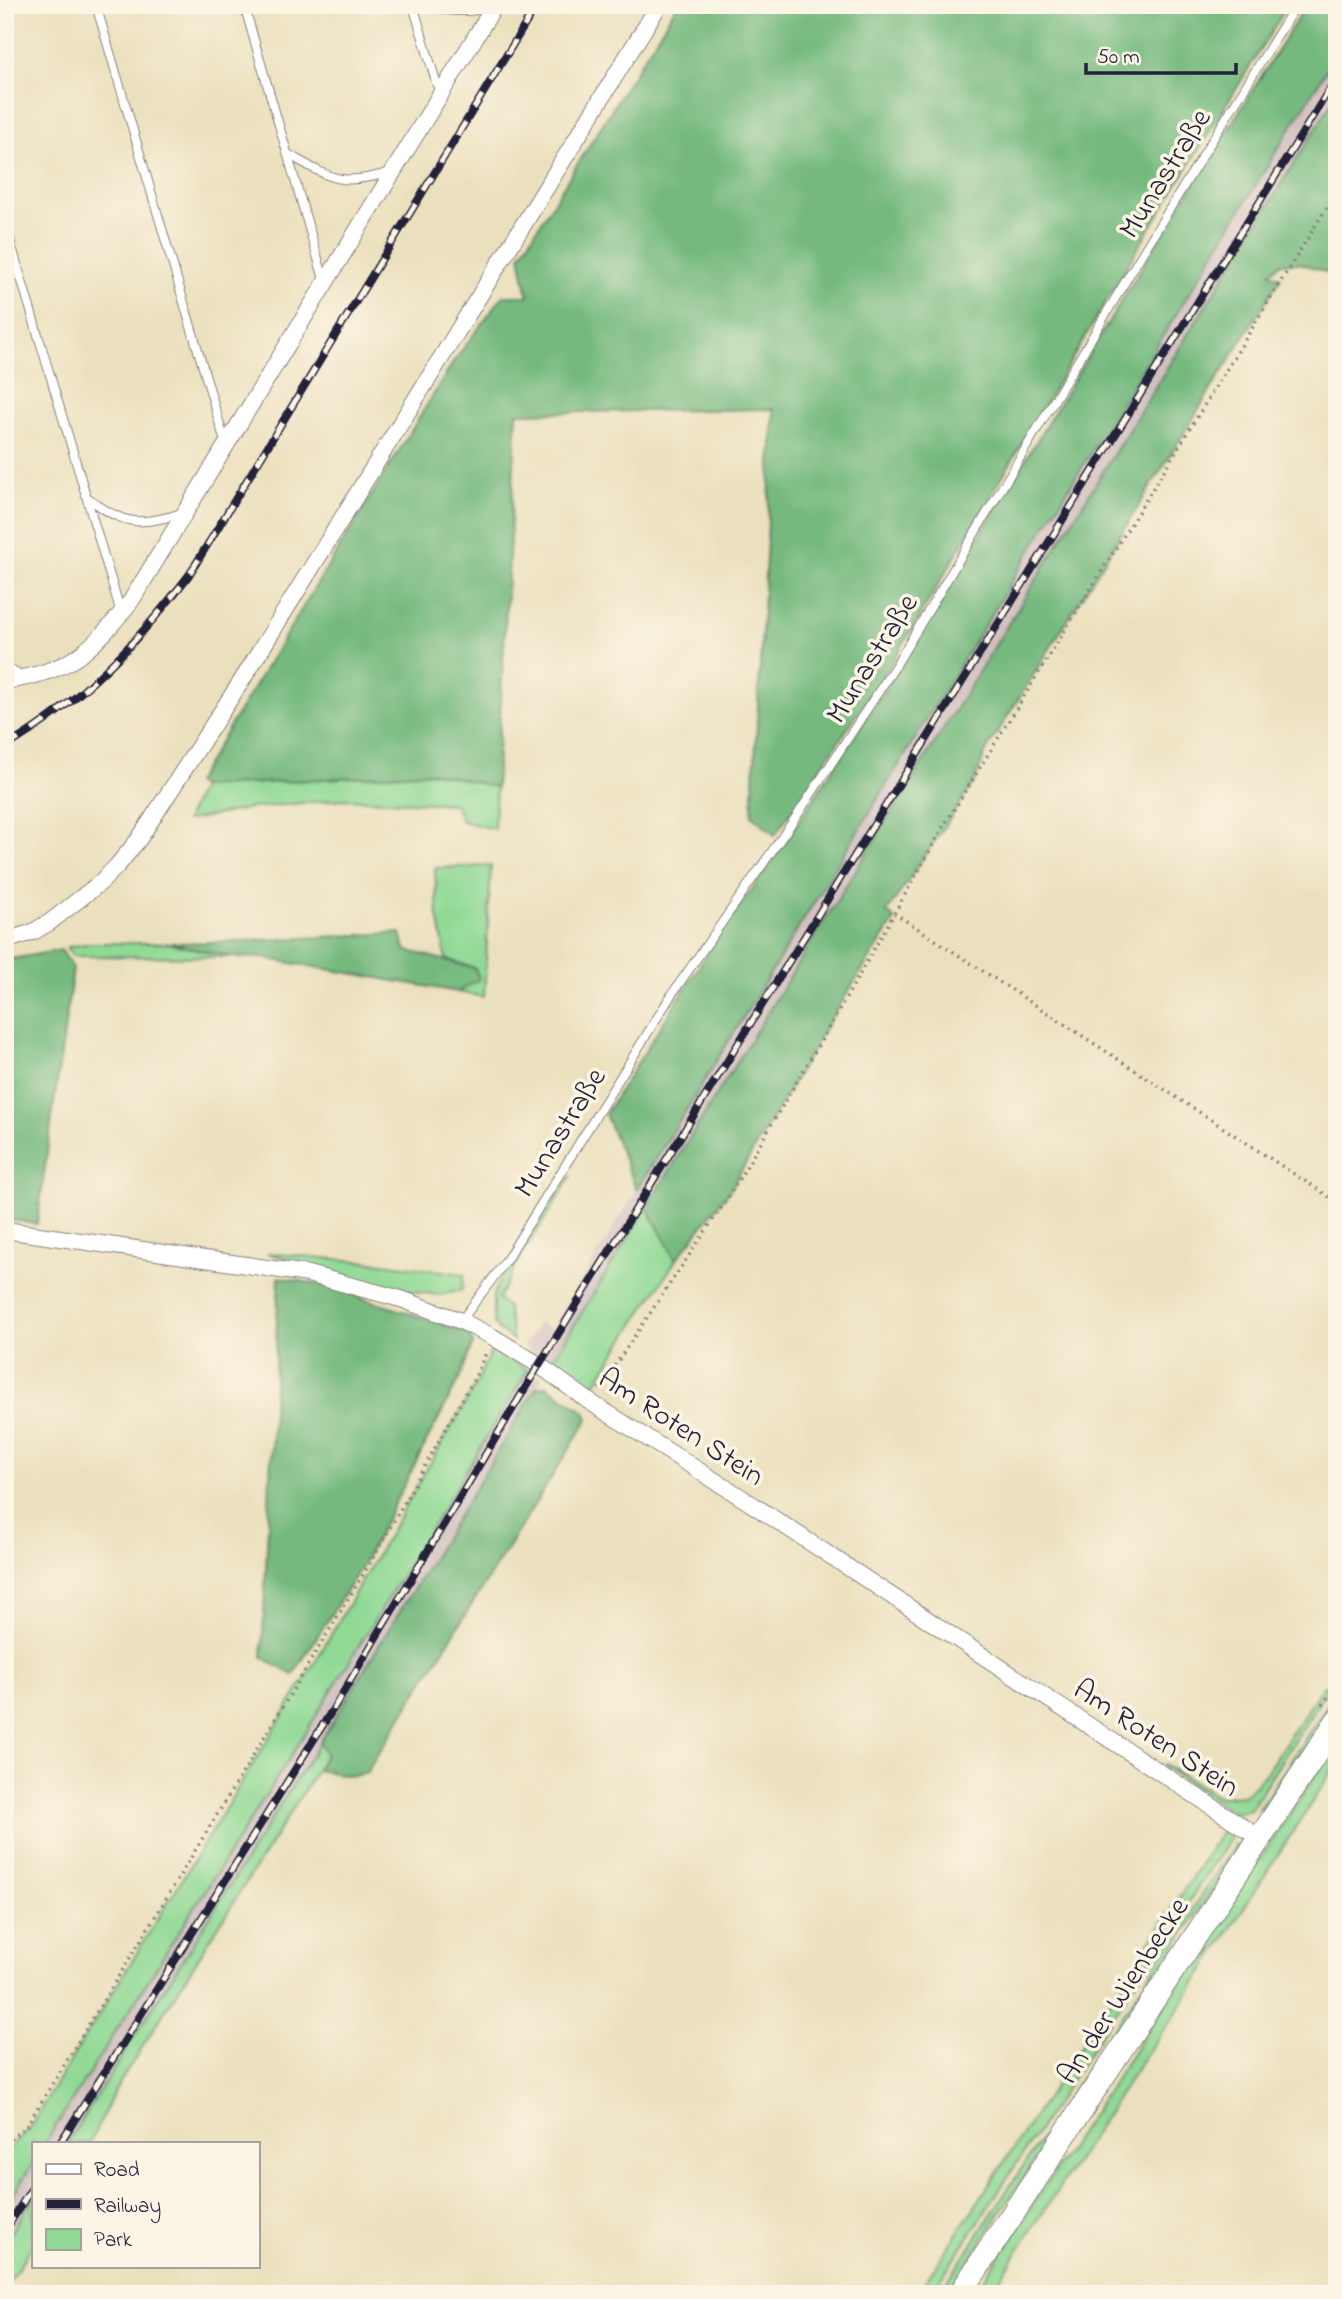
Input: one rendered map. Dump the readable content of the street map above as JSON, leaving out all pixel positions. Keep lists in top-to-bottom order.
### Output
{
  "streets": {
    "street": ["Am Roten Stein", "An der Wienbecke"],
    "lane": ["Munastraße"]
  },
  "crossings": [
    ["Munastraße", "Am Roten Stein"],
    ["Am Roten Stein", "An der Wienbecke"]
  ],
  "legend": ["Road", "Railway", "Park"],
  "scale_bar": "50 m"
}
